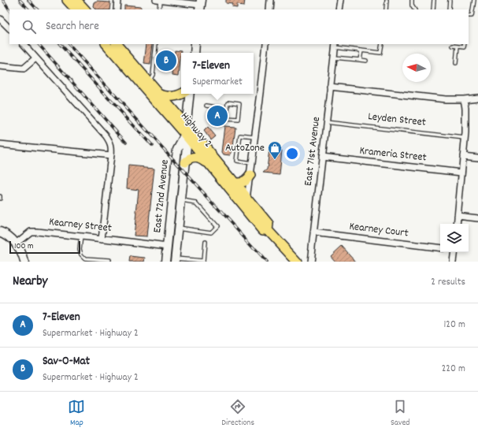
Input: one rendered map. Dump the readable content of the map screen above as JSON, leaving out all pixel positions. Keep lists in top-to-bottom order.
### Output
{
  "streets": {
    "main road": ["Highway 2", "East 72nd Avenue"],
    "street": [
      "East 71st Avenue",
      "Krameria Street",
      "Kearney Street",
      "Kearney Court"
    ],
    "lane": ["Leyden Street"]
  },
  "crossings": [
    ["Leyden Street", "East 71st Avenue"],
    ["Highway 2", "East 72nd Avenue"],
    ["East 71st Avenue", "Krameria Street"],
    ["East 71st Avenue", "Kearney Court"],
    ["East 72nd Avenue", "Kearney Street"]
  ],
  "places": {
    "shop": ["AutoZone"]
  },
  "scale_bar": "100 m",
  "north": "left",
  "page": {
    "search": "Search here",
    "pins": ["B", "A"],
    "popup": ["7-Eleven", "Supermarket"],
    "scale": "100 m",
    "heading": ["Nearby", "2 results"],
    "list": [
      {
        "mark": "A",
        "name": "7-Eleven",
        "note": "Supermarket · Highway 2",
        "value": "120 m"
      },
      {
        "mark": "B",
        "name": "Sav-O-Mat",
        "note": "Supermarket · Highway 2",
        "value": "220 m"
      }
    ],
    "nav": ["Map", "Directions", "Saved"]
  }
}
